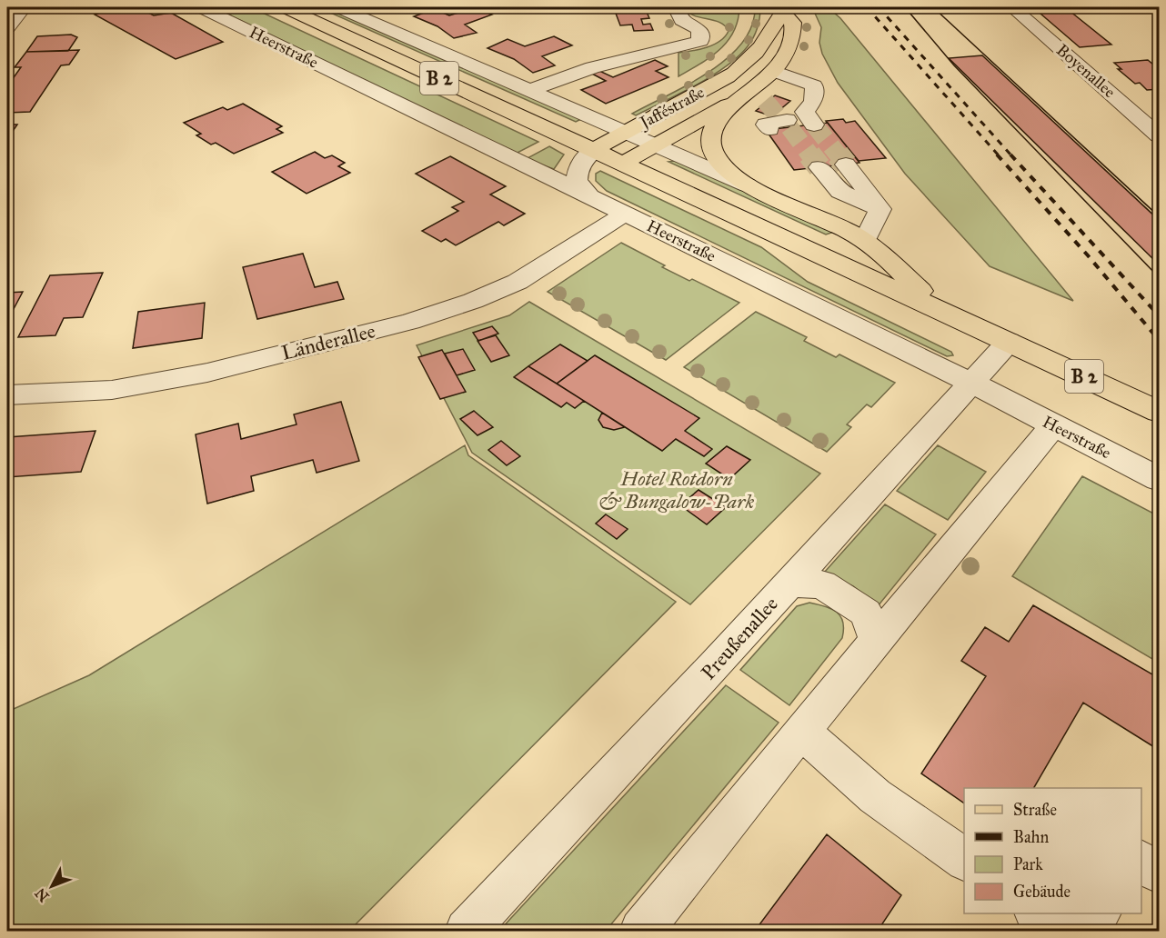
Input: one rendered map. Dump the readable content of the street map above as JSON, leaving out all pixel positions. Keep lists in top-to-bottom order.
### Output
{
  "streets": {
    "main road": ["Heerstraße", "B 2", "Jafféstraße"],
    "street": ["Boyenallee", "Länderallee", "Preußenallee"]
  },
  "crossings": [
    ["Heerstraße", "Jafféstraße"],
    ["Heerstraße", "Länderallee"],
    ["Heerstraße", "Preußenallee"]
  ],
  "parks": ["Hotel Rotdorn & Bungalow-Park"],
  "legend": [
    "Straße",
    "Bahn",
    "Park",
    "Gebäude"
  ],
  "north": "bottom left"
}
